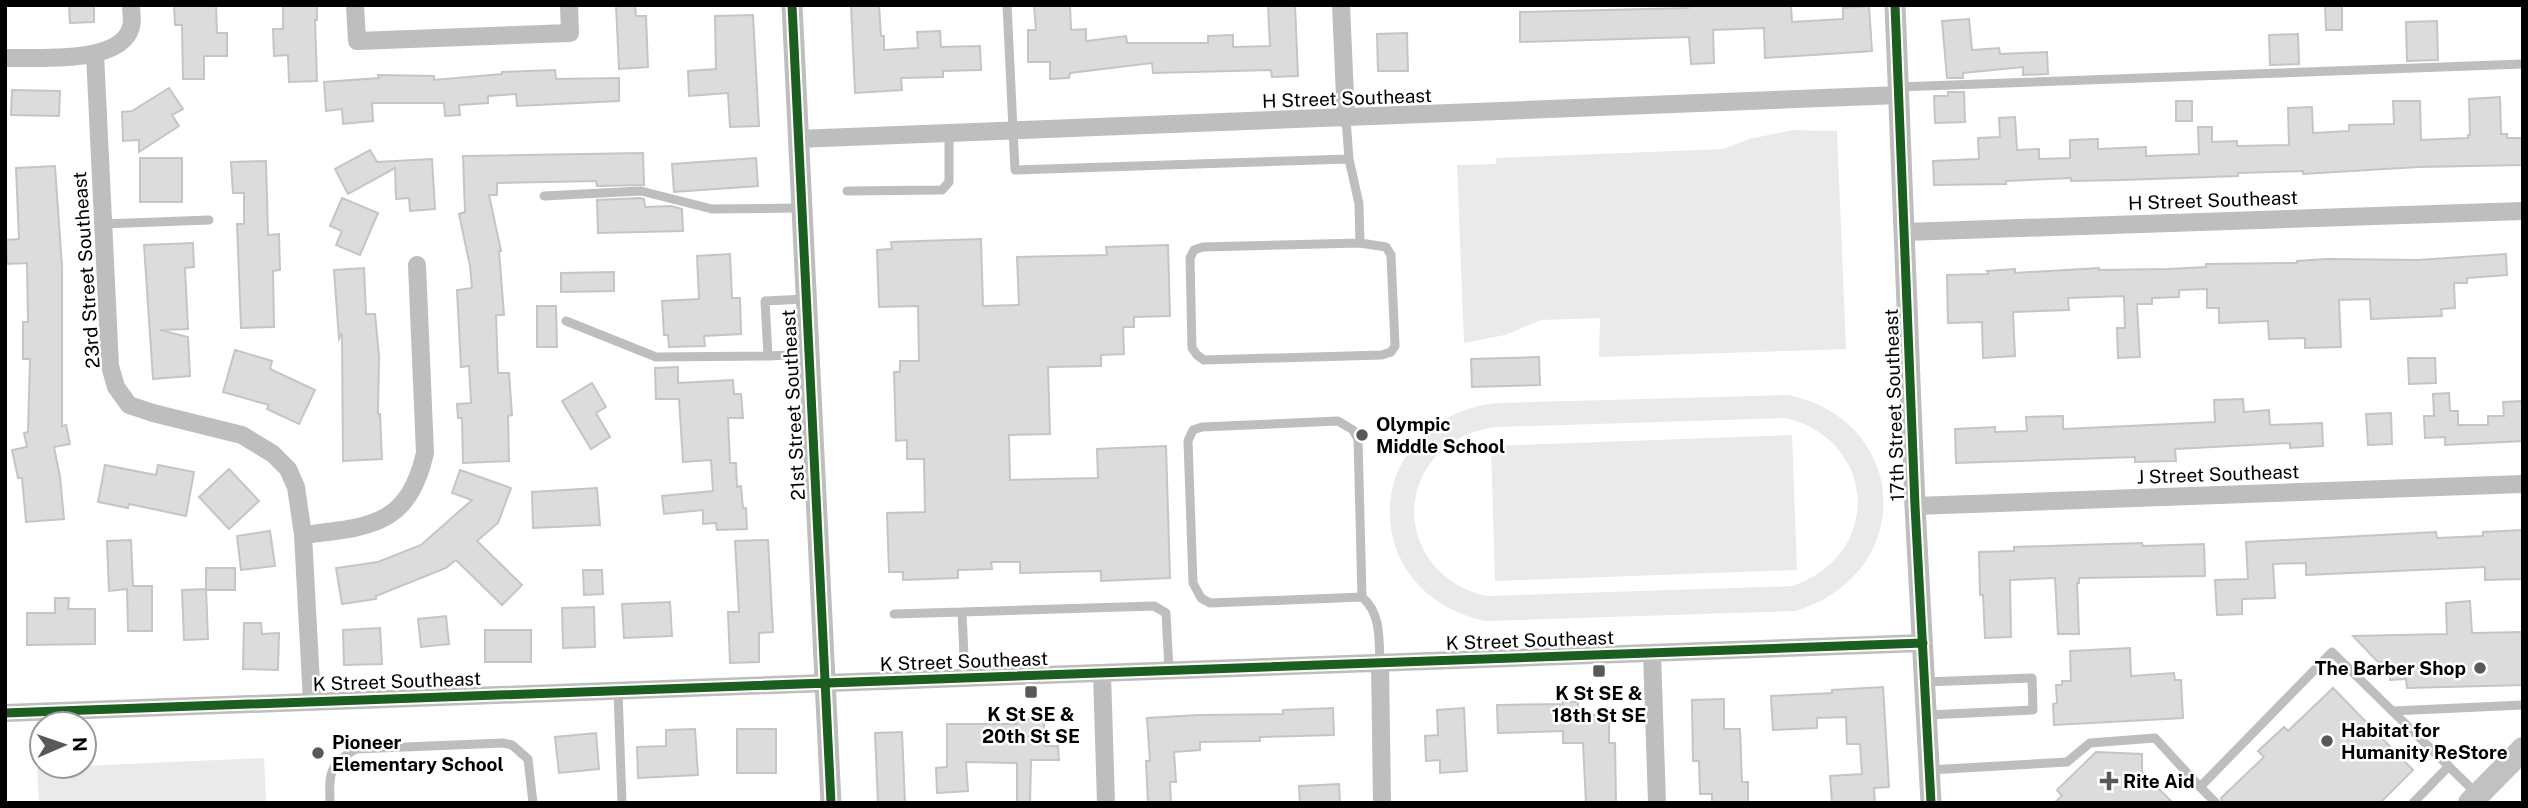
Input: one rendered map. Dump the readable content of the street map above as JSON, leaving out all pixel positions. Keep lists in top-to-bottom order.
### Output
{
  "streets": {
    "street": [
      "H Street Southeast",
      "23rd Street Southeast",
      "21st Street Southeast",
      "17th Street Southeast",
      "J Street Southeast",
      "K Street Southeast"
    ]
  },
  "crossings": [
    ["H Street Southeast", "21st Street Southeast"],
    ["H Street Southeast", "17th Street Southeast"],
    ["23rd Street Southeast", "K Street Southeast"],
    ["21st Street Southeast", "K Street Southeast"],
    ["17th Street Southeast", "J Street Southeast"],
    ["17th Street Southeast", "K Street Southeast"]
  ],
  "places": {
    "other": [
      "Olympic Middle School",
      "The Barber Shop",
      "Habitat for Humanity ReStore",
      "Pioneer Elementary School"
    ],
    "transit": ["K St SE & 18th St SE", "K St SE & 20th St SE"],
    "health": ["Rite Aid"]
  },
  "north": "right"
}
